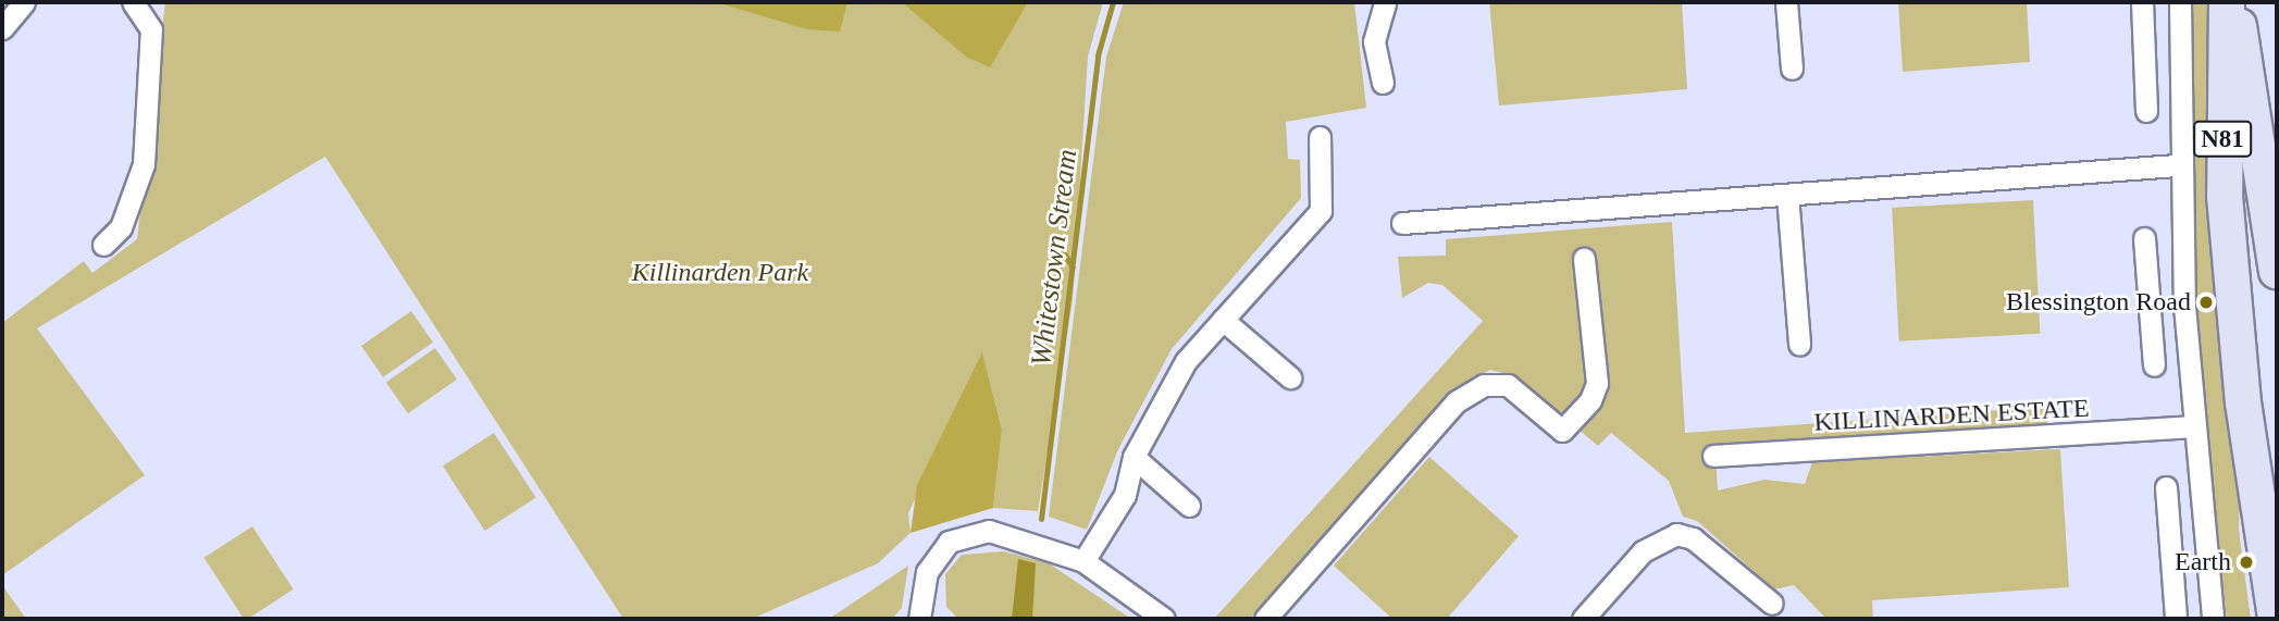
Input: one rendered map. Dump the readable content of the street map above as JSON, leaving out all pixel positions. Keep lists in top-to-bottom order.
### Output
{
  "streets": {
    "main road": ["N81"],
    "street": ["KILLINARDEN ESTATE"]
  },
  "water": ["Whitestown Stream"],
  "parks": ["Killinarden Park"],
  "places": ["Blessington Road", "Earth"]
}
